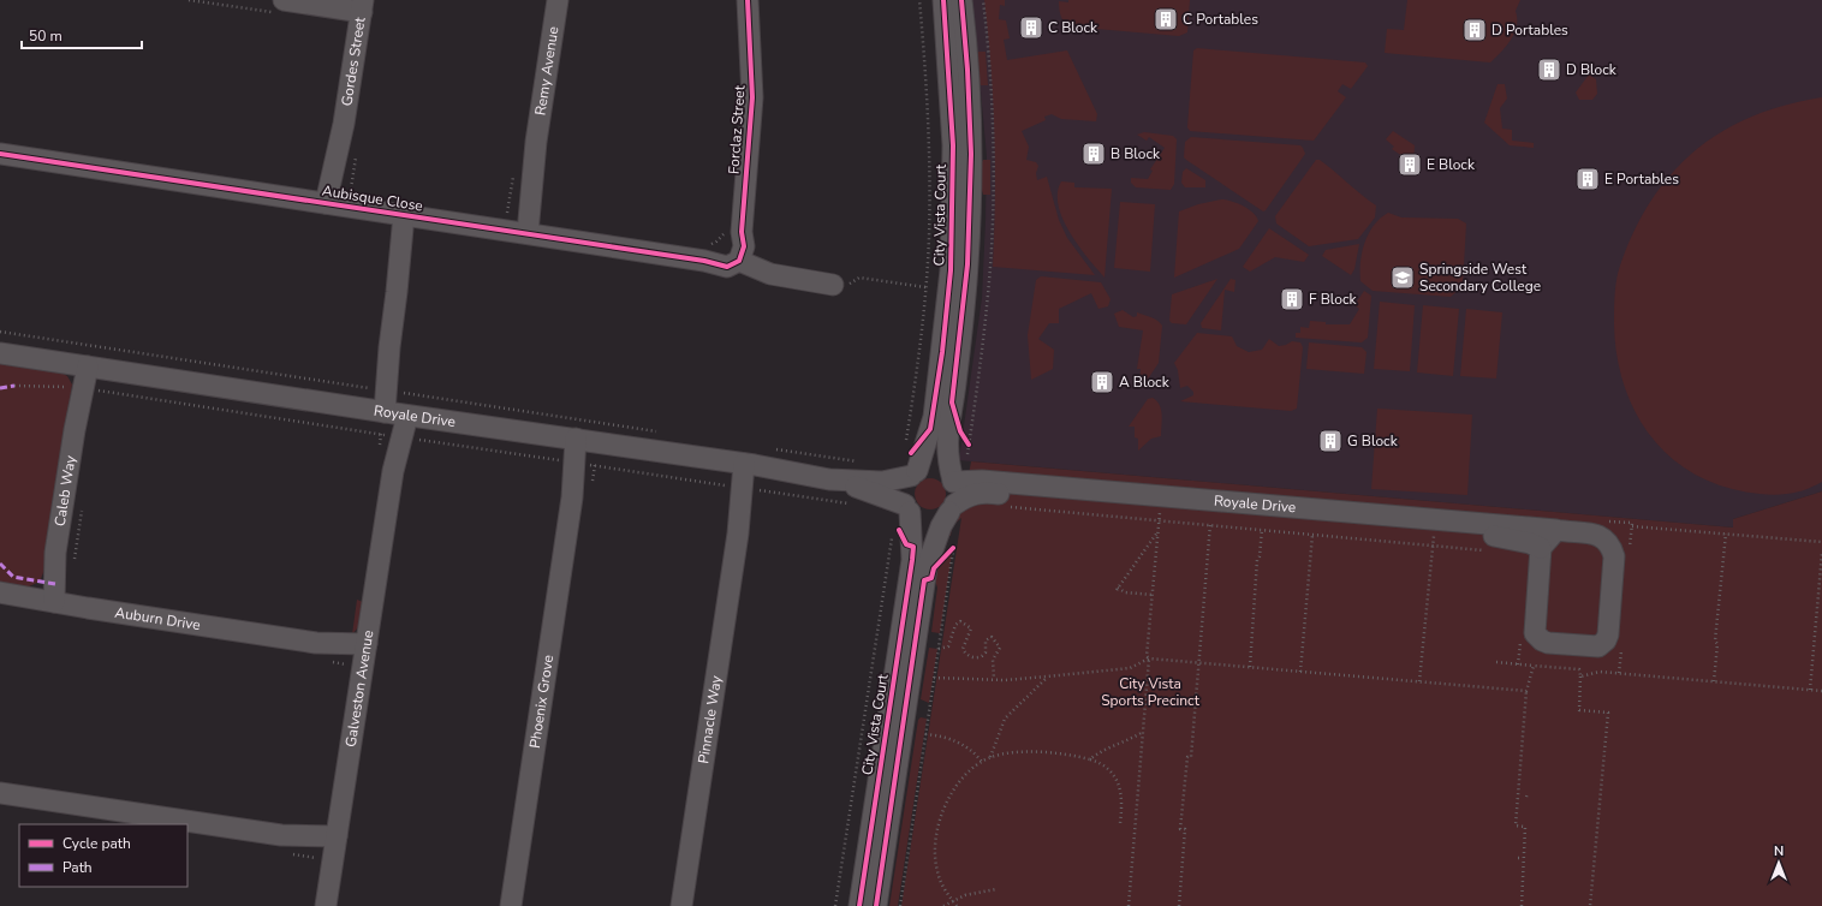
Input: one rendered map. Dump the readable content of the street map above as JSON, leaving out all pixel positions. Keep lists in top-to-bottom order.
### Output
{
  "streets": {
    "street": [
      "Gordes Street",
      "Remy Avenue",
      "Forclaz Street",
      "Aubisque Close",
      "City Vista Court",
      "Royale Drive",
      "Caleb Way",
      "Auburn Drive",
      "Galveston Avenue",
      "Phoenix Grove",
      "Pinnacle Way"
    ]
  },
  "crossings": [
    ["Gordes Street", "Aubisque Close"],
    ["Remy Avenue", "Aubisque Close"],
    ["Forclaz Street", "Aubisque Close"],
    ["Aubisque Close", "Galveston Avenue"],
    ["City Vista Court", "Royale Drive"],
    ["Royale Drive", "Caleb Way"],
    ["Royale Drive", "Galveston Avenue"],
    ["Royale Drive", "Phoenix Grove"],
    ["Royale Drive", "Pinnacle Way"],
    ["Caleb Way", "Auburn Drive"],
    ["Auburn Drive", "Galveston Avenue"]
  ],
  "parks": ["City Vista Sports Precinct"],
  "places": {
    "building": [
      "C Portables",
      "C Block",
      "D Portables",
      "D Block",
      "B Block",
      "E Block",
      "E Portables",
      "F Block",
      "A Block",
      "G Block"
    ],
    "school or university": ["Springside West Secondary College"]
  },
  "legend": ["Cycle path", "Path"],
  "scale_bar": "50 m",
  "north": "top"
}
